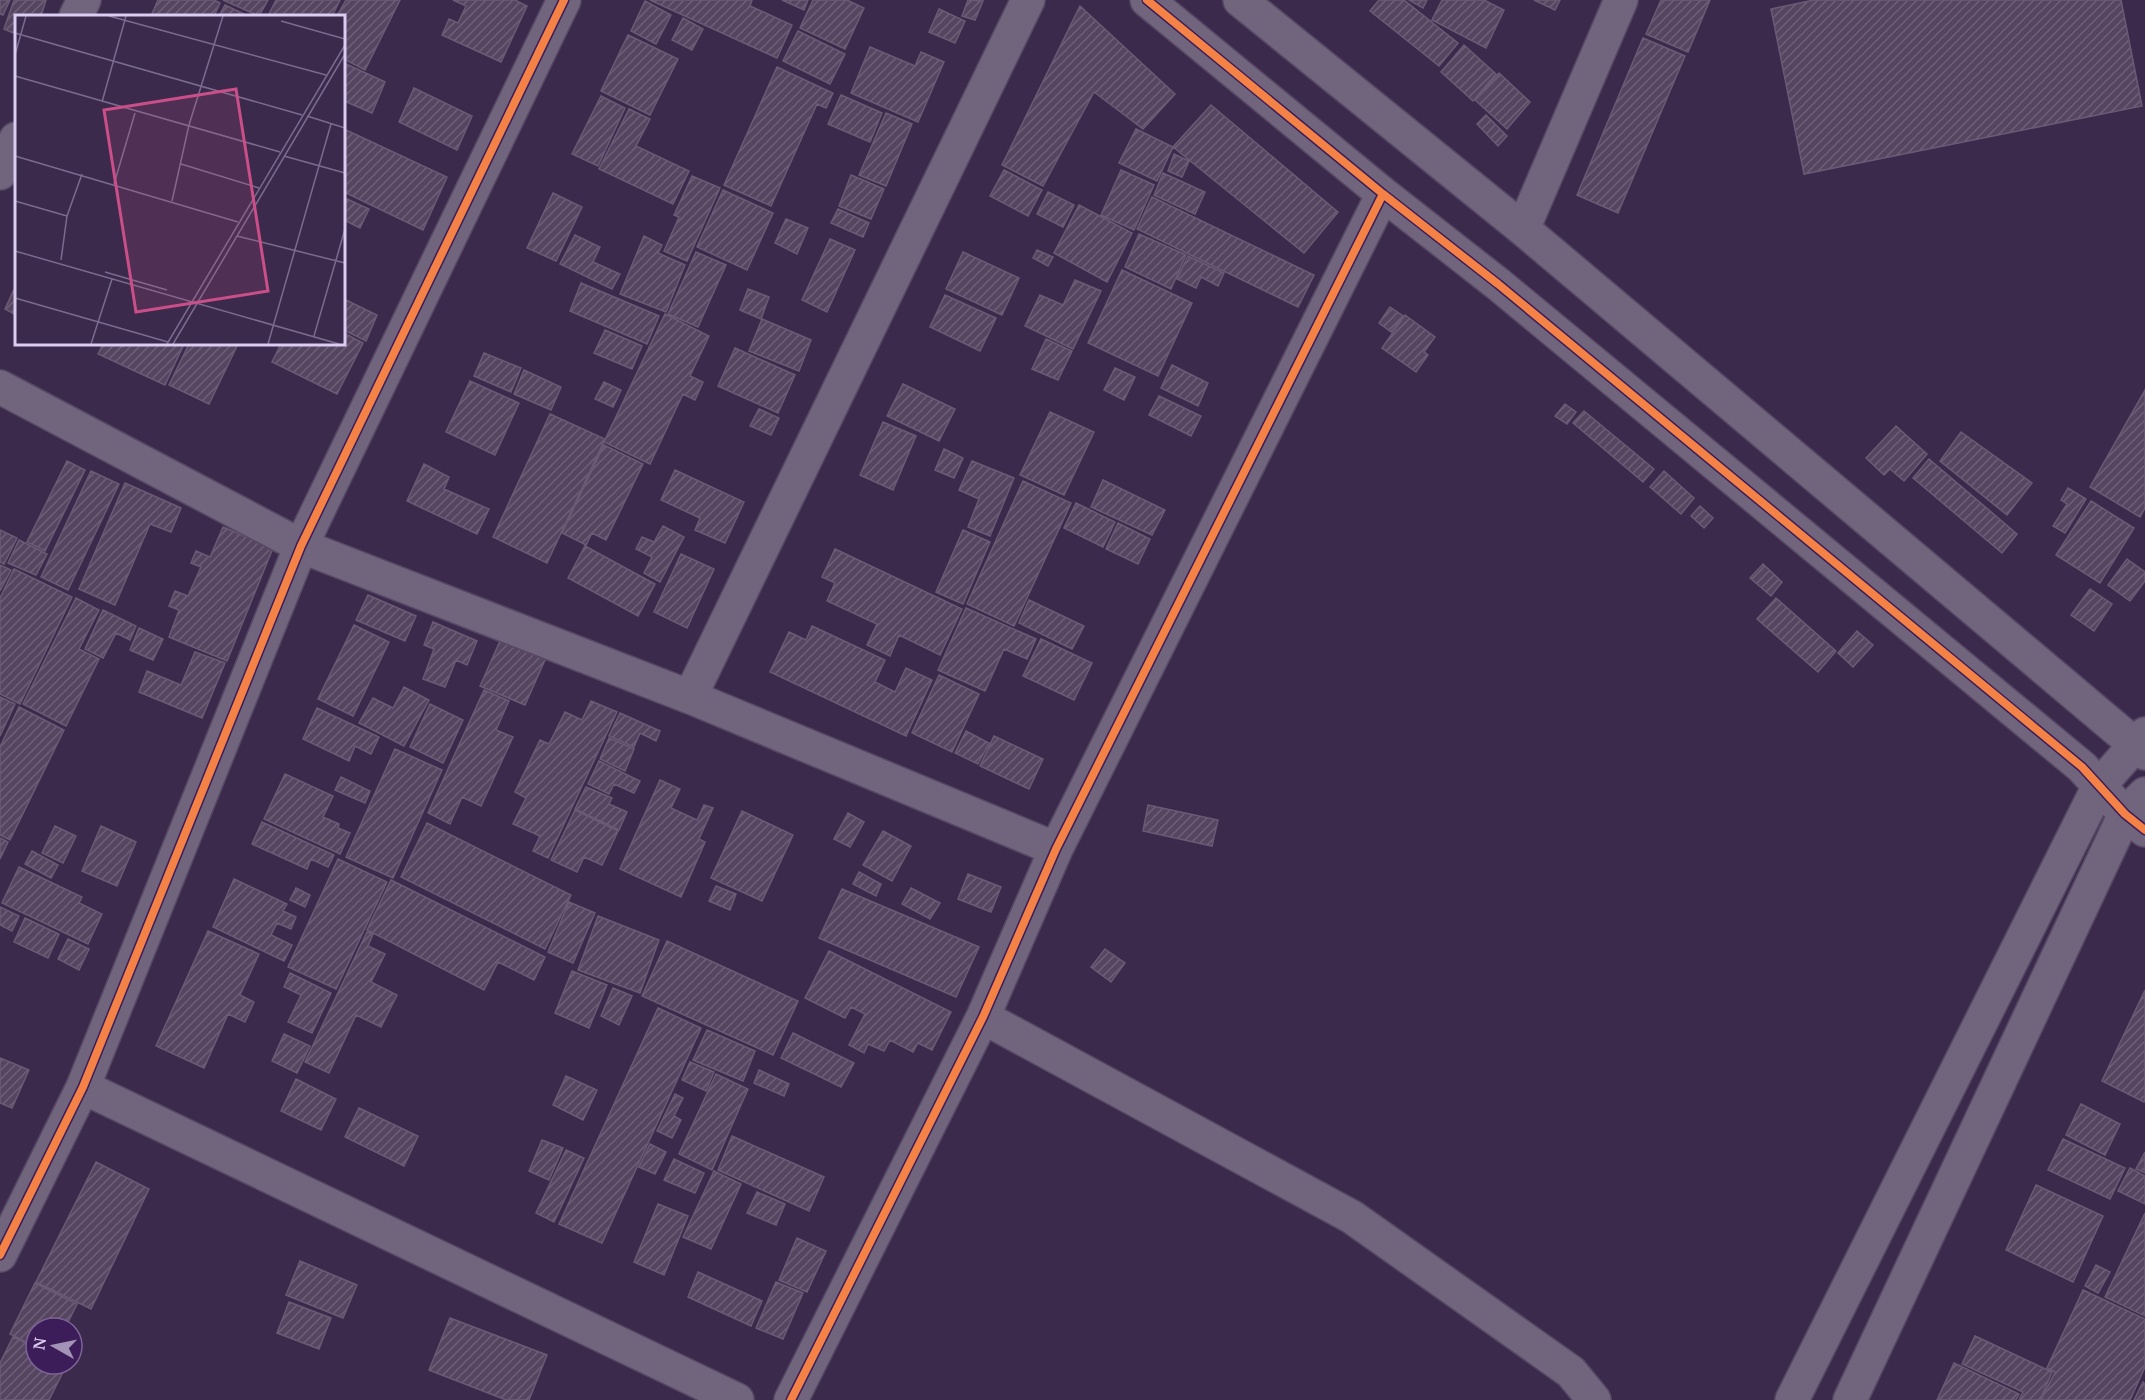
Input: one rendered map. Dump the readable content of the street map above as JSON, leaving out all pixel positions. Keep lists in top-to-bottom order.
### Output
{
  "north": "left"
}
